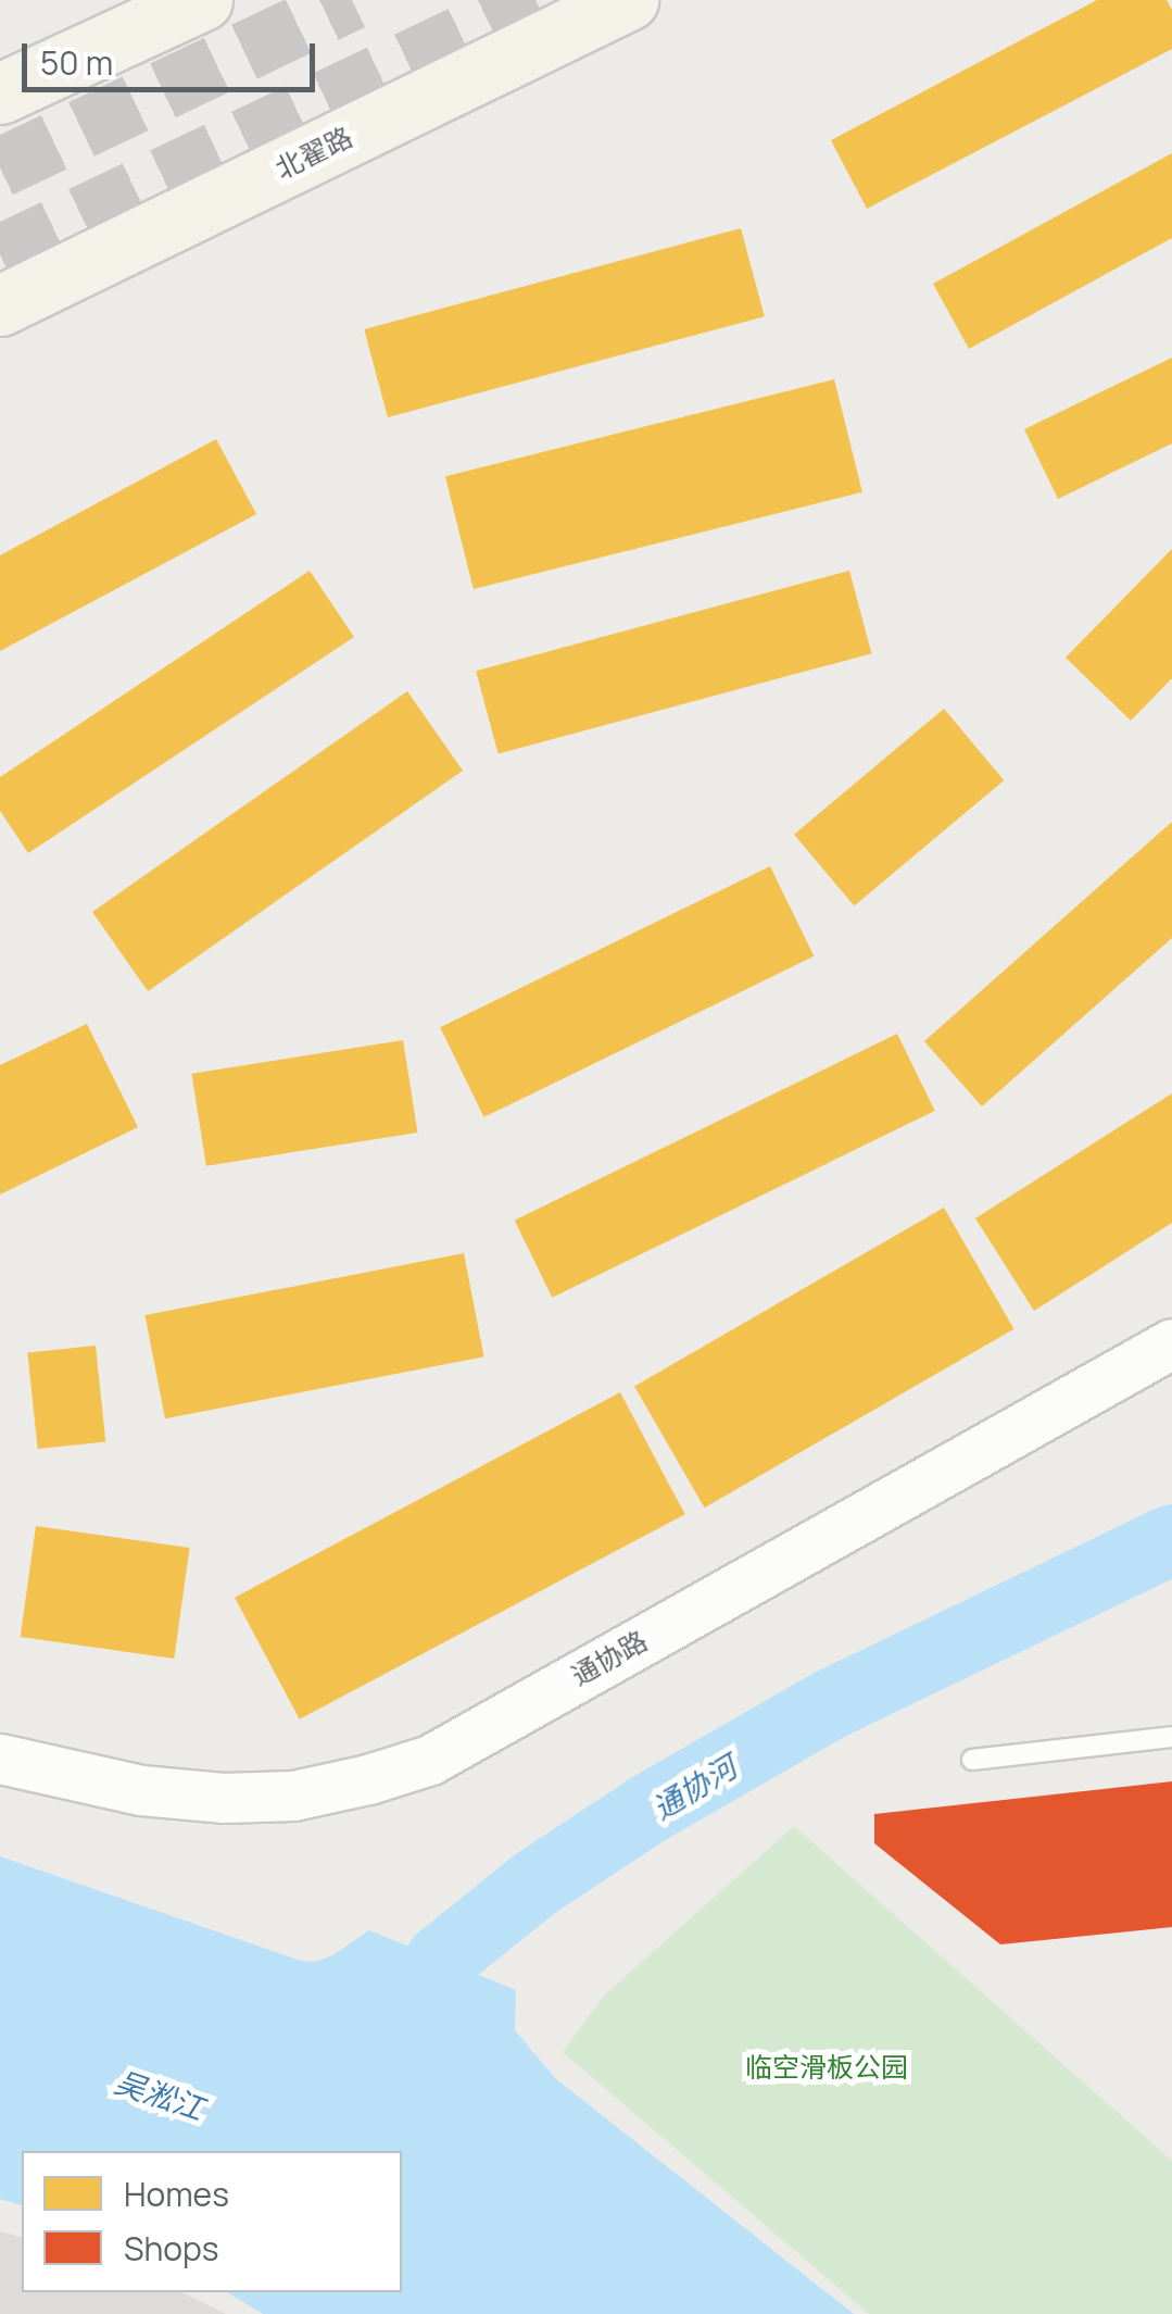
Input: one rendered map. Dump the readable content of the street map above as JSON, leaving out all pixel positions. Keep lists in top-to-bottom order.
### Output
{
  "streets": {
    "main road": ["北翟路"],
    "street": ["通协路"]
  },
  "water": ["通协河", "吴淞江"],
  "parks": ["临空滑板公园"],
  "legend": ["Homes", "Shops"],
  "scale_bar": "50 m"
}
